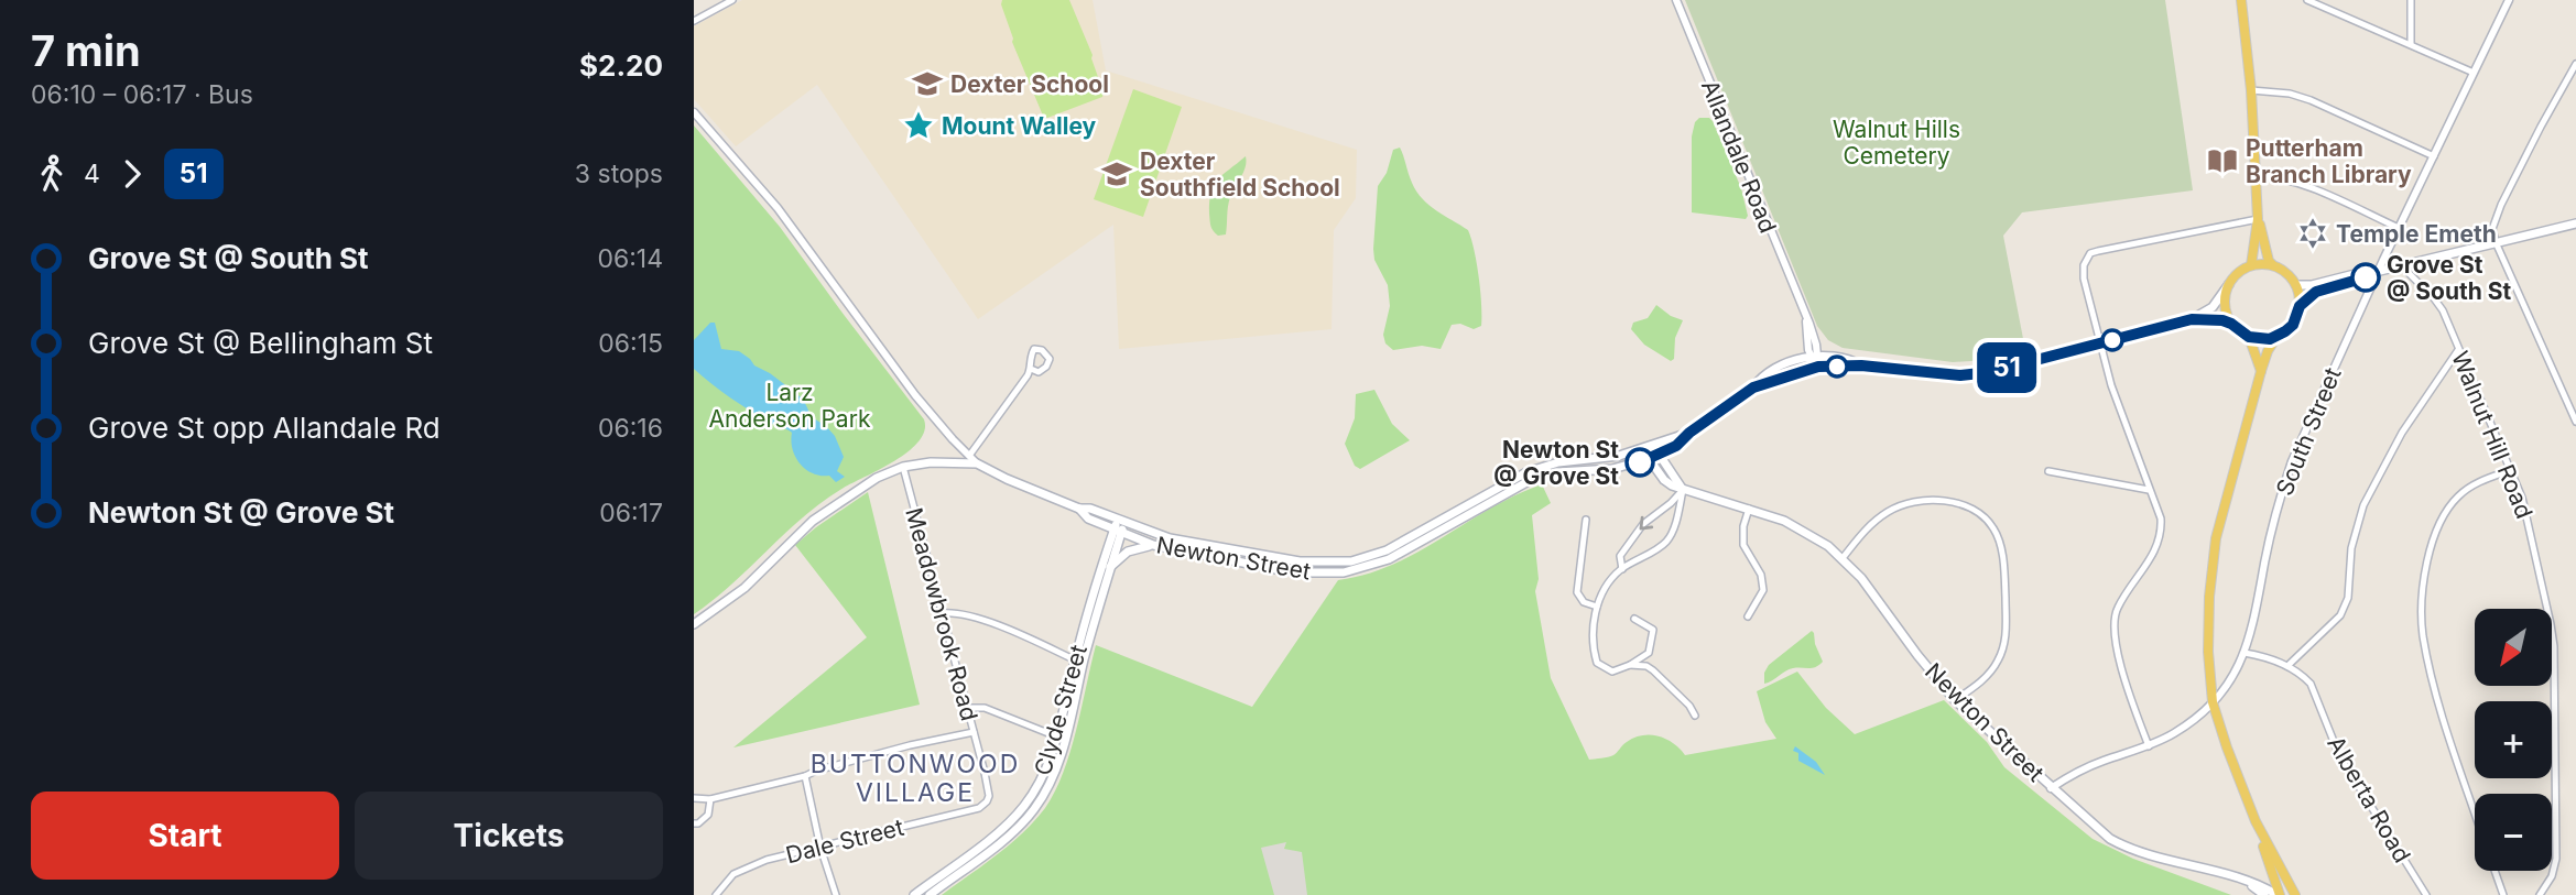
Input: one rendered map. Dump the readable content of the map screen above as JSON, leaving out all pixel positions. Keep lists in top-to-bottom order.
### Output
{
  "streets": {
    "main road": ["Newton Street", "Clyde Street"],
    "street": [
      "Allandale Road",
      "South Street",
      "Walnut Hill Road",
      "Meadowbrook Road",
      "Alberta Road",
      "Dale Street"
    ]
  },
  "crossings": [
    ["South Street", "Newton Street"],
    ["South Street", "Alberta Road"],
    ["Newton Street", "Clyde Street"],
    ["Meadowbrook Road", "Dale Street"]
  ],
  "districts": ["BUTTONWOOD VILLAGE"],
  "parks": ["Walnut Hills Cemetery", "Larz Anderson Park"],
  "places": {
    "school or university": ["Dexter School", "Dexter Southfield School"],
    "place": ["Mount Walley"],
    "library": ["Putterham Branch Library"],
    "synagogue": ["Temple Emeth"],
    "other": ["Grove St @ South St", "Newton St @ Grove St"]
  },
  "lines": ["bus line 51"],
  "north": "bottom left",
  "page": {
    "heading": ["7 min", "06:10 – 06:17 · Bus", "$2.20"],
    "on_map": "51",
    "legs": ["4", "51", "3 stops"],
    "list": [
      {
        "name": "Grove St @ South St",
        "value": "06:14"
      },
      {
        "name": "Grove St @ Bellingham St",
        "value": "06:15"
      },
      {
        "name": "Grove St opp Allandale Rd",
        "value": "06:16"
      },
      {
        "name": "Newton St @ Grove St",
        "value": "06:17"
      }
    ],
    "map_buttons": ["+", "−"],
    "buttons": ["Start", "Tickets"]
  }
}
